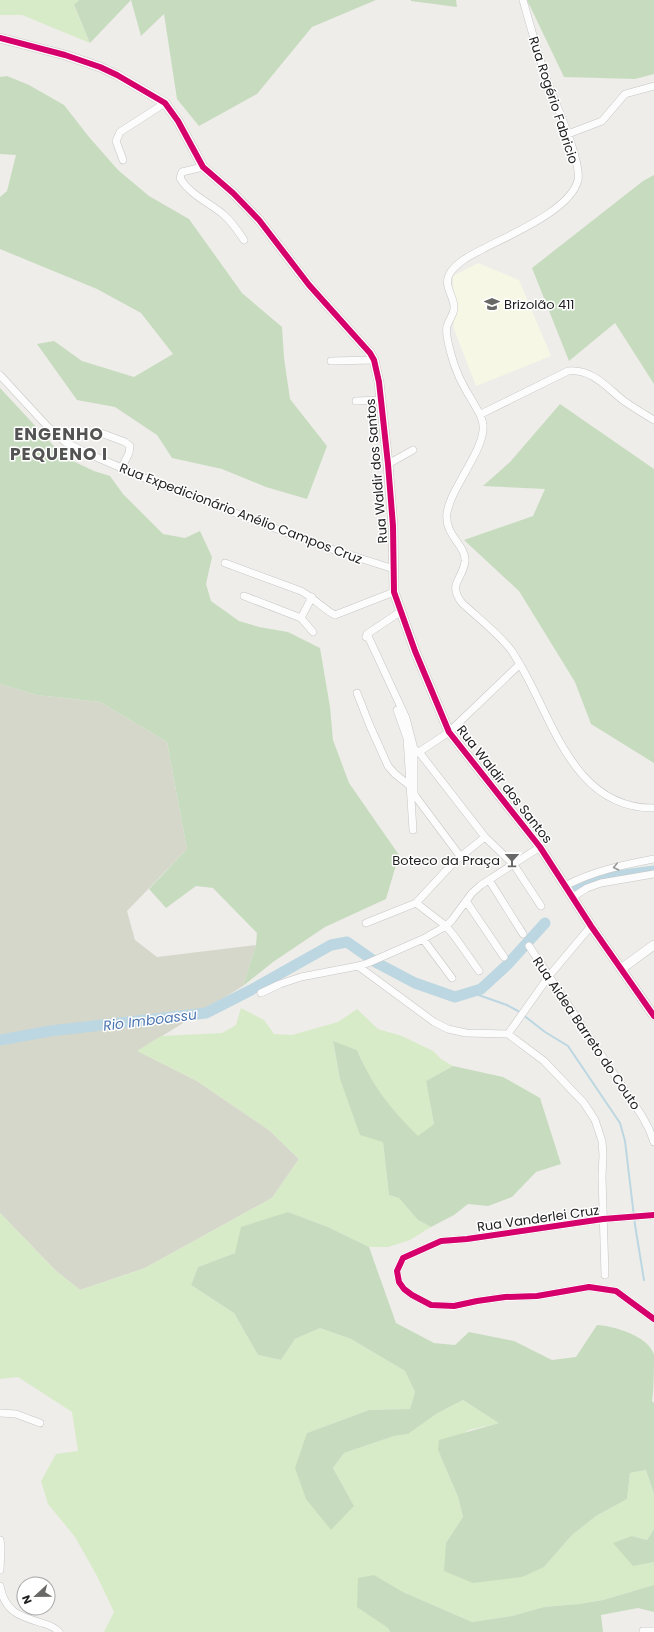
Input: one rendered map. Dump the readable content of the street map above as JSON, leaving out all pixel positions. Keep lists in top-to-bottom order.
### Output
{
  "streets": {
    "street": [
      "Rua Rogério Fabricio",
      "Rua Waldir dos Santos",
      "Rua Expedicionário Anélio Campos Cruz",
      "Rua Aidea Barreto do Couto",
      "Rua Vanderlei Cruz"
    ]
  },
  "crossings": [
    ["Rua Waldir dos Santos", "Rua Expedicionário Anélio Campos Cruz"]
  ],
  "districts": ["ENGENHO PEQUENO I"],
  "water": ["Rio Imboassu"],
  "places": {
    "school or university": ["Brizolão 411"],
    "bar": ["Boteco da Praça"]
  },
  "north": "left"
}
